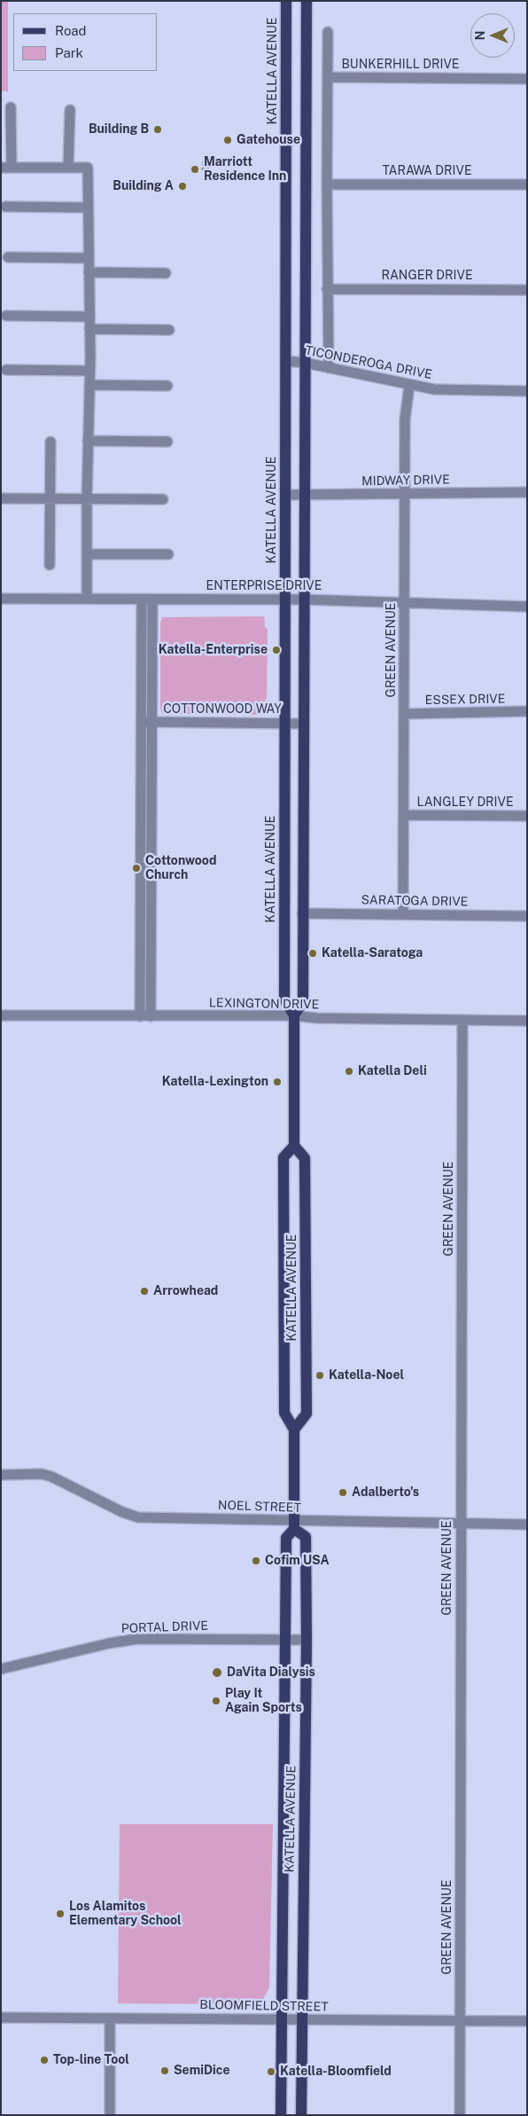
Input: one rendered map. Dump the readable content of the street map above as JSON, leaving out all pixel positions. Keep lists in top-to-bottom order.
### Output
{
  "streets": {
    "main road": ["KATELLA AVENUE"],
    "street": [
      "BUNKERHILL DRIVE",
      "TARAWA DRIVE",
      "RANGER DRIVE",
      "TICONDEROGA DRIVE",
      "MIDWAY DRIVE",
      "ENTERPRISE DRIVE",
      "GREEN AVENUE",
      "ESSEX DRIVE",
      "COTTONWOOD WAY",
      "LANGLEY DRIVE",
      "SARATOGA DRIVE",
      "LEXINGTON DRIVE",
      "NOEL STREET",
      "PORTAL DRIVE",
      "BLOOMFIELD STREET"
    ]
  },
  "crossings": [
    ["KATELLA AVENUE", "TICONDEROGA DRIVE"],
    ["KATELLA AVENUE", "MIDWAY DRIVE"],
    ["KATELLA AVENUE", "ENTERPRISE DRIVE"],
    ["KATELLA AVENUE", "COTTONWOOD WAY"],
    ["KATELLA AVENUE", "SARATOGA DRIVE"],
    ["KATELLA AVENUE", "LEXINGTON DRIVE"],
    ["KATELLA AVENUE", "NOEL STREET"],
    ["KATELLA AVENUE", "PORTAL DRIVE"],
    ["KATELLA AVENUE", "BLOOMFIELD STREET"],
    ["TICONDEROGA DRIVE", "GREEN AVENUE"],
    ["MIDWAY DRIVE", "GREEN AVENUE"],
    ["ENTERPRISE DRIVE", "GREEN AVENUE"],
    ["GREEN AVENUE", "ESSEX DRIVE"],
    ["GREEN AVENUE", "LANGLEY DRIVE"],
    ["GREEN AVENUE", "SARATOGA DRIVE"],
    ["GREEN AVENUE", "LEXINGTON DRIVE"],
    ["GREEN AVENUE", "NOEL STREET"],
    ["GREEN AVENUE", "BLOOMFIELD STREET"]
  ],
  "places": [
    "Building B",
    "Gatehouse",
    "Marriott Residence Inn",
    "Building A",
    "Katella-Enterprise",
    "Cottonwood Church",
    "Katella-Saratoga",
    "Katella Deli",
    "Katella-Lexington",
    "Arrowhead",
    "Katella-Noel",
    "Adalberto's",
    "Cofim USA",
    "DaVita Dialysis",
    "Play It Again Sports",
    "Los Alamitos Elementary School",
    "Top-line Tool",
    "SemiDice",
    "Katella-Bloomfield"
  ],
  "legend": ["Road", "Park"],
  "north": "left"
}
